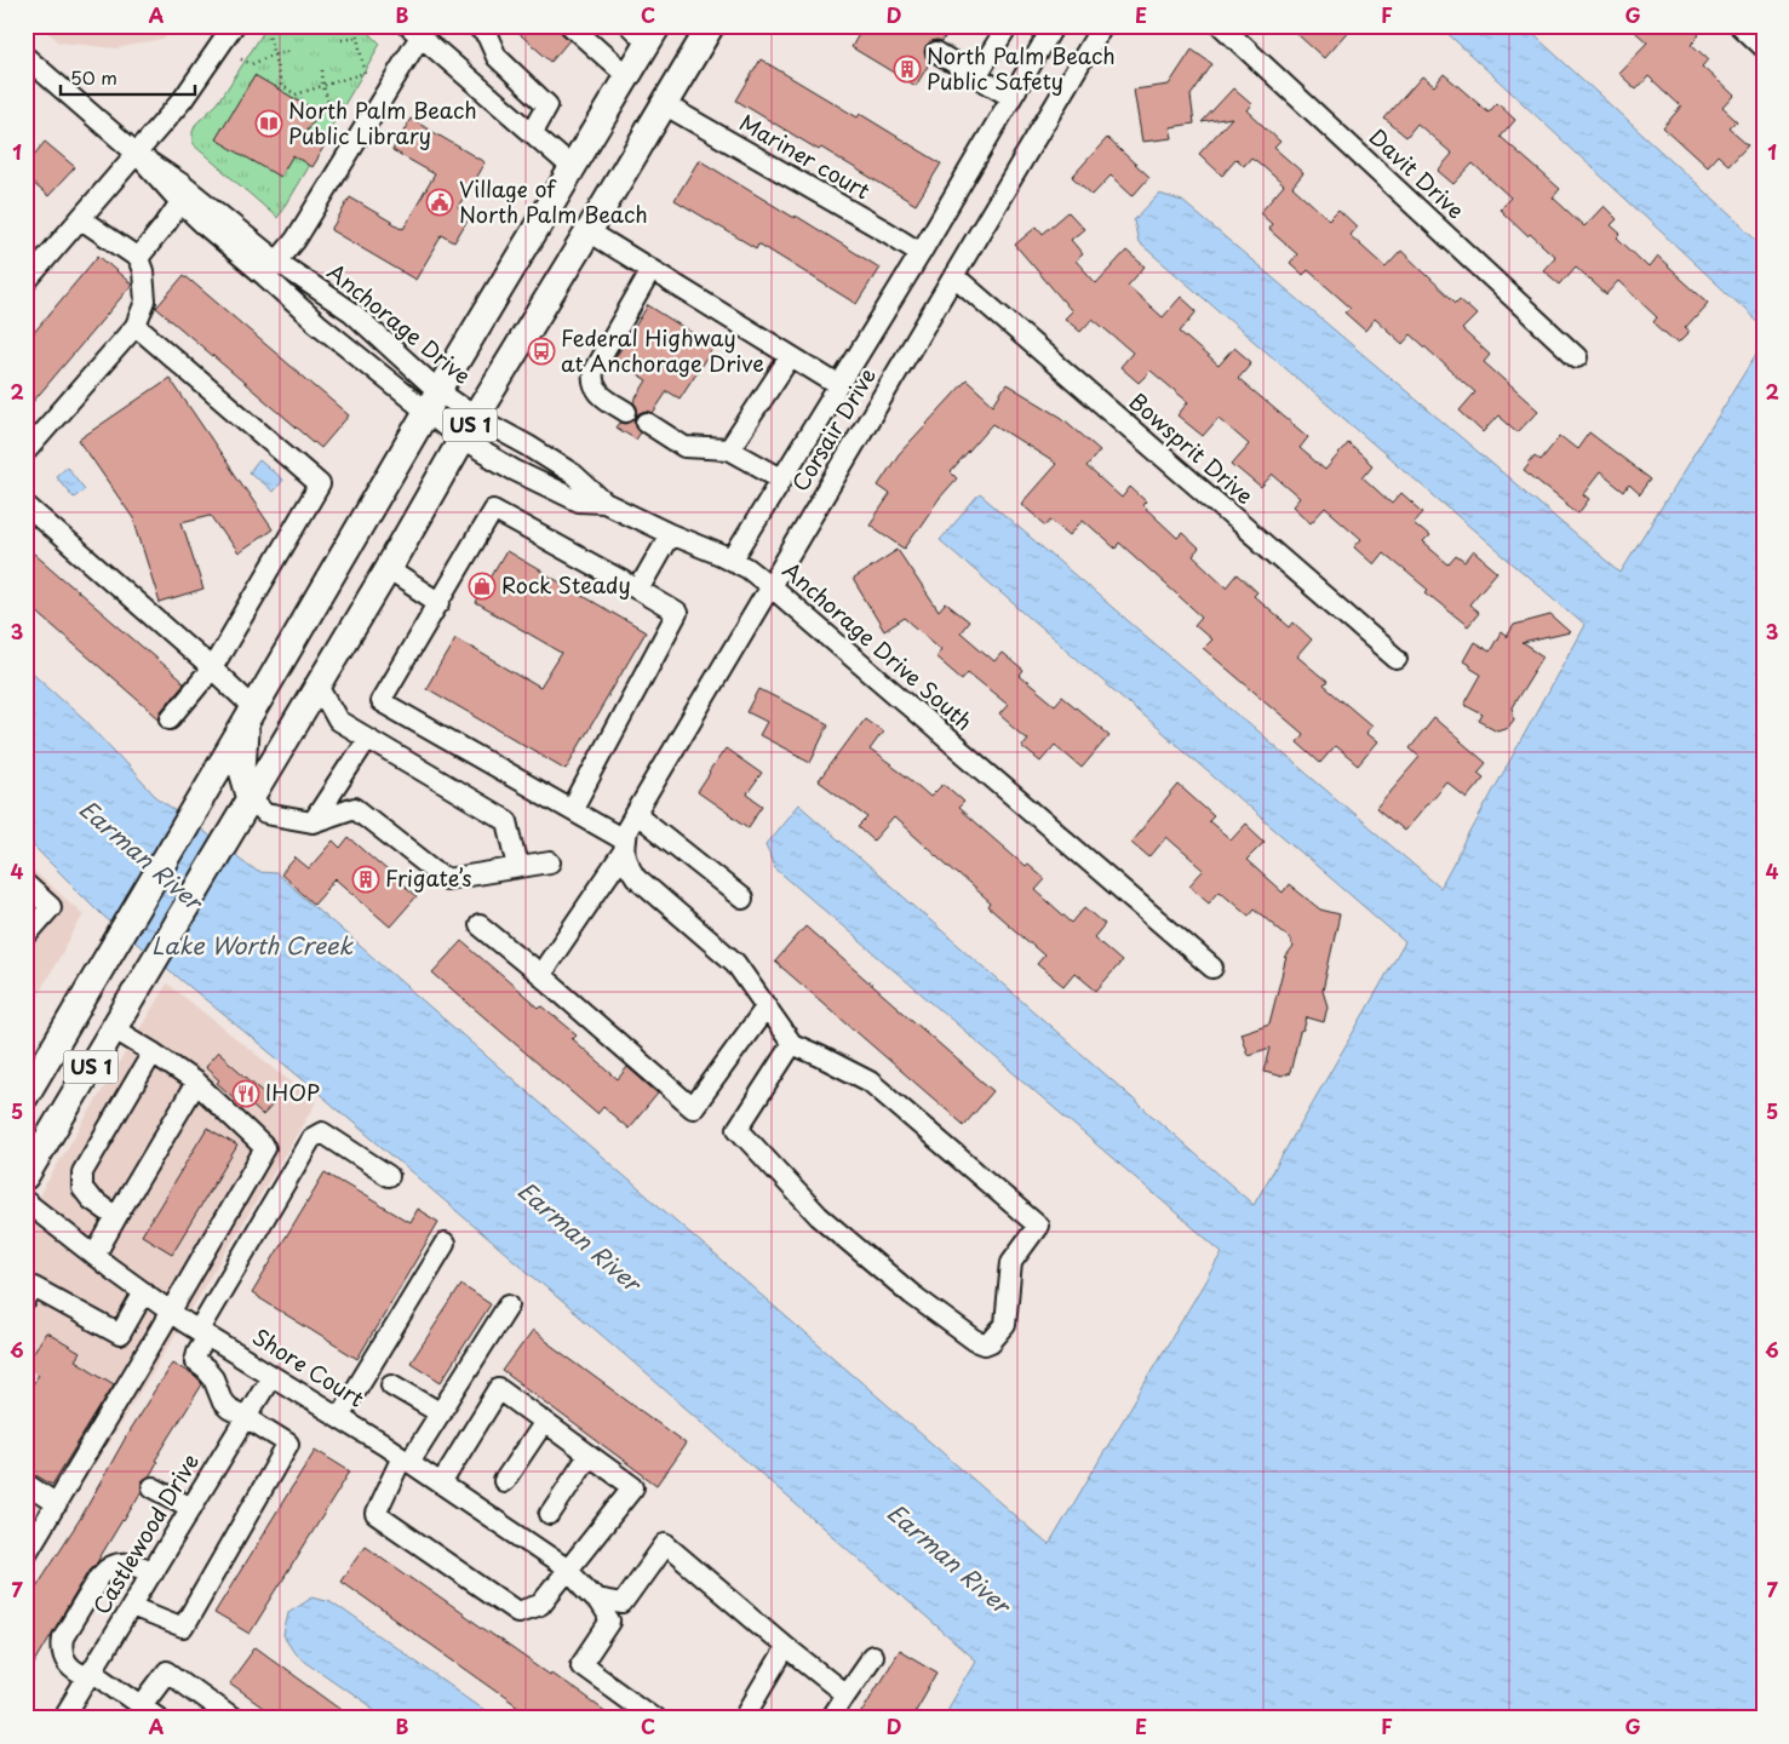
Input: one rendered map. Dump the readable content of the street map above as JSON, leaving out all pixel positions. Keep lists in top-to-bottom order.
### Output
{
  "streets": {
    "main road": ["US 1"],
    "street": [
      "Mariner court",
      "Davit Drive",
      "Anchorage Drive",
      "Corsair Drive",
      "Bowsprit Drive",
      "Anchorage Drive South",
      "Shore Court",
      "Castlewood Drive"
    ]
  },
  "crossings": [
    ["Mariner court", "US 1"],
    ["Anchorage Drive", "US 1"],
    ["Anchorage Drive", "Anchorage Drive South"],
    ["US 1", "Anchorage Drive South"],
    ["Corsair Drive", "Bowsprit Drive"],
    ["Corsair Drive", "Anchorage Drive South"],
    ["Shore Court", "Castlewood Drive"]
  ],
  "water": ["Earman River", "Lake Worth Creek"],
  "places": {
    "building": ["North Palm Beach Public Safety", "Frigate’s"],
    "library": ["North Palm Beach Public Library"],
    "public building": ["Village of North Palm Beach"],
    "bus stop": ["Federal Highway at Anchorage Drive"],
    "shop": ["Rock Steady"],
    "restaurant": ["IHOP"]
  },
  "scale_bar": "50 m",
  "grid": {
    "columns": [
      "A",
      "B",
      "C",
      "D",
      "E",
      "F",
      "G"
    ],
    "rows": [
      "1",
      "2",
      "3",
      "4",
      "5",
      "6",
      "7"
    ]
  }
}
